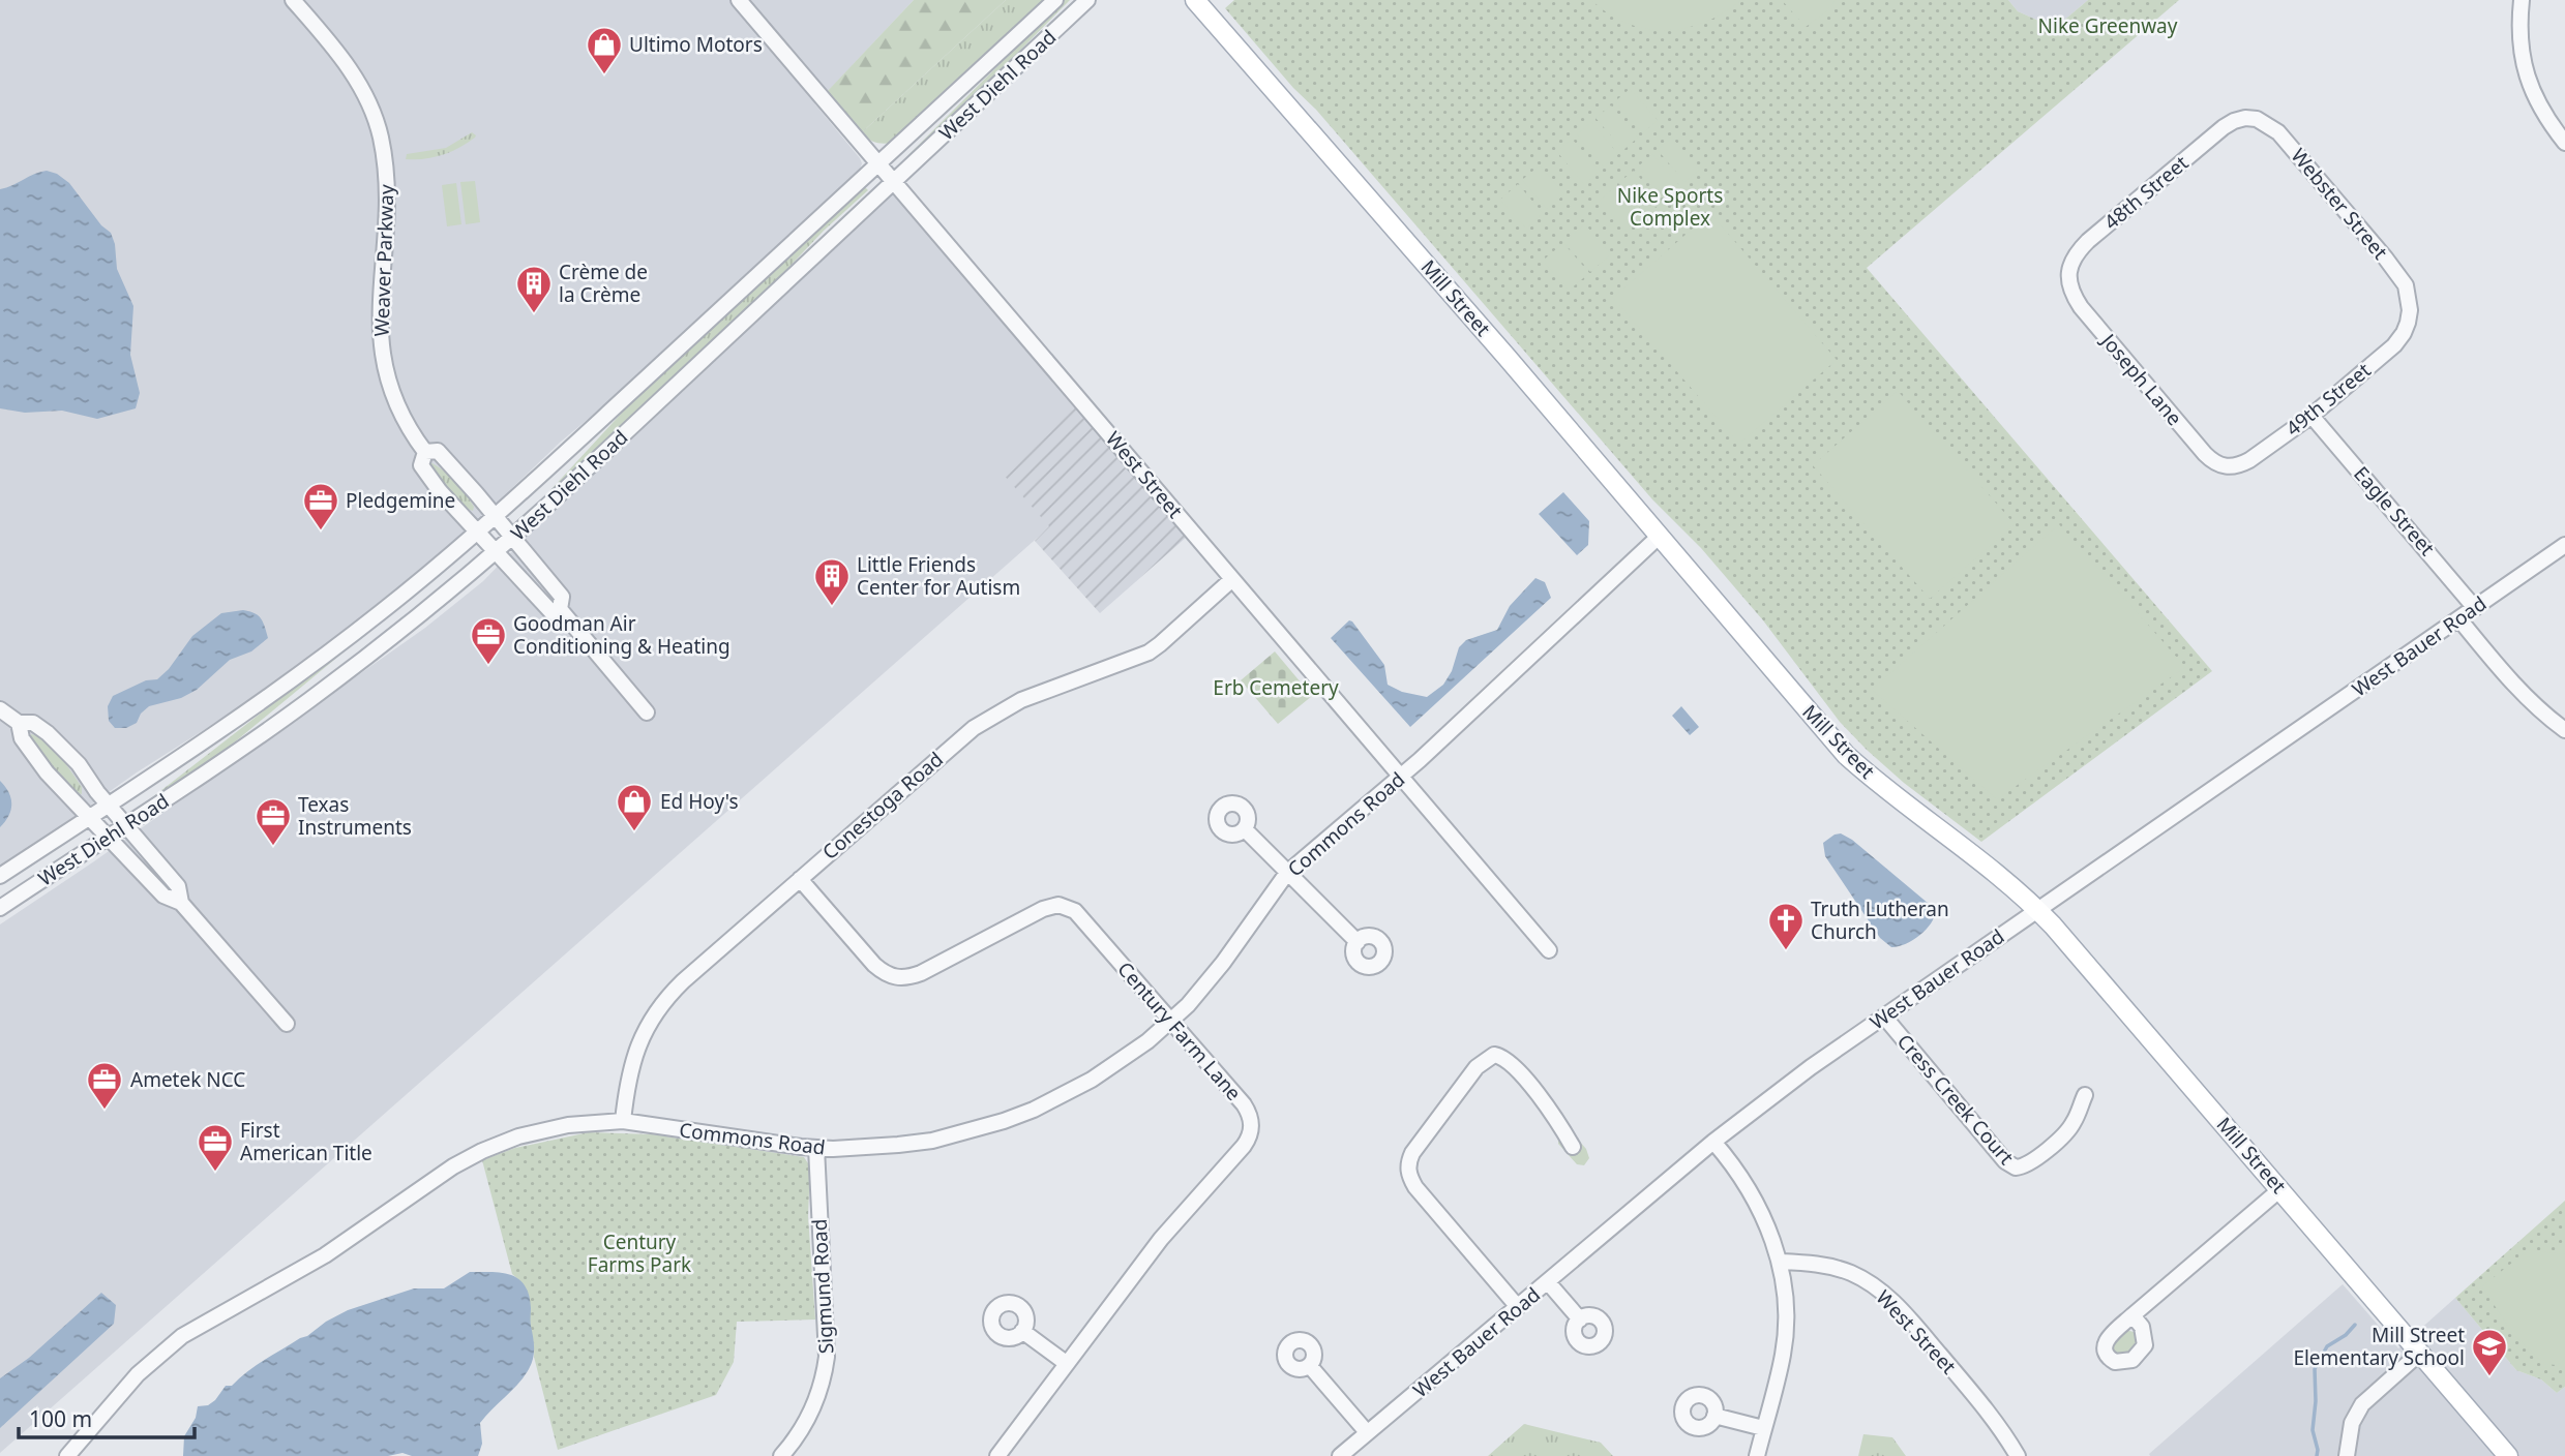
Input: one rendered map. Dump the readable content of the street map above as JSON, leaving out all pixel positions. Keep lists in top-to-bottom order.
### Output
{
  "streets": {
    "main road": ["Mill Street"],
    "street": [
      "West Diehl Road",
      "48th Street",
      "Webster Street",
      "Weaver Parkway",
      "Joseph Lane",
      "49th Street",
      "West Street",
      "Eagle Street",
      "West Bauer Road",
      "Conestoga Road",
      "Commons Road",
      "Century Farm Lane",
      "Cress Creek Court",
      "Sigmund Road"
    ]
  },
  "crossings": [
    ["West Diehl Road", "Weaver Parkway"],
    ["West Diehl Road", "West Street"],
    ["48th Street", "Webster Street"],
    ["48th Street", "Joseph Lane"],
    ["Webster Street", "49th Street"],
    ["Mill Street", "West Bauer Road"],
    ["Mill Street", "Commons Road"],
    ["Joseph Lane", "49th Street"],
    ["49th Street", "Eagle Street"],
    ["West Street", "Conestoga Road"],
    ["West Street", "Commons Road"],
    ["Eagle Street", "West Bauer Road"],
    ["West Bauer Road", "Cress Creek Court"],
    ["Conestoga Road", "Commons Road"],
    ["Conestoga Road", "Century Farm Lane"],
    ["Commons Road", "Century Farm Lane"],
    ["Commons Road", "Sigmund Road"]
  ],
  "parks": [
    "Nike Greenway",
    "Nike Sports Complex",
    "Erb Cemetery",
    "Century Farms Park"
  ],
  "places": {
    "shop": ["Ultimo Motors", "Ed Hoy's"],
    "building": ["Crème de la Crème", "Little Friends Center for Autism"],
    "office": [
      "Pledgemine",
      "Goodman Air Conditioning & Heating",
      "Texas Instruments",
      "Ametek NCC",
      "First American Title"
    ],
    "church": ["Truth Lutheran Church"],
    "school or university": ["Mill Street Elementary School"]
  },
  "scale_bar": "100 m"
}
